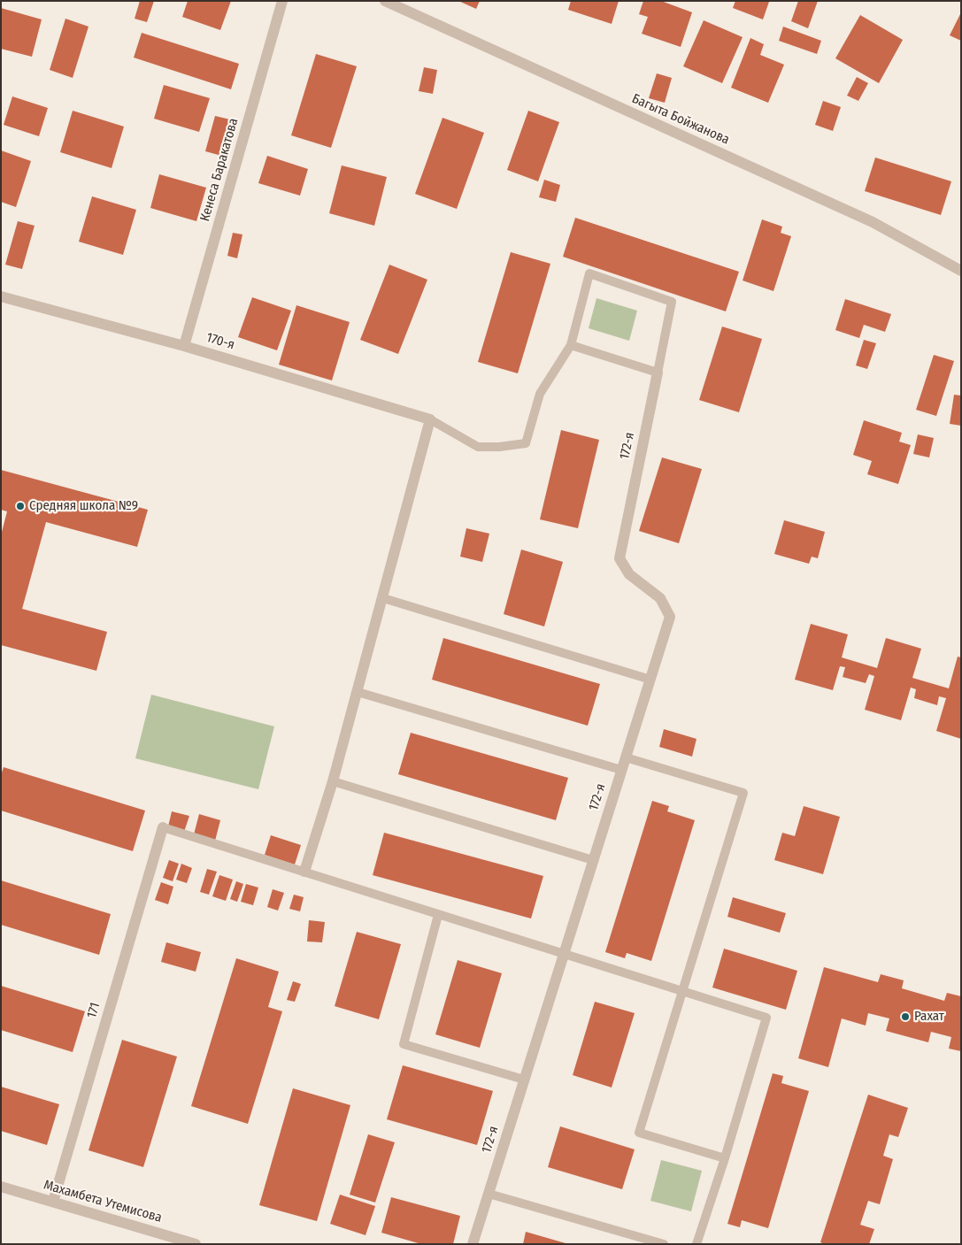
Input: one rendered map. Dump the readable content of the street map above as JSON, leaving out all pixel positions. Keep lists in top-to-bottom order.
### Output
{
  "streets": {
    "street": [
      "Багыта Бойжанова",
      "Кенеса Баракатова",
      "170-я",
      "172-я",
      "171",
      "Махамбета Утемисова"
    ]
  },
  "crossings": [
    ["Кенеса Баракатова", "170-я"],
    ["171", "Махамбета Утемисова"]
  ],
  "places": ["Средняя школа №9", "Рахат"]
}
